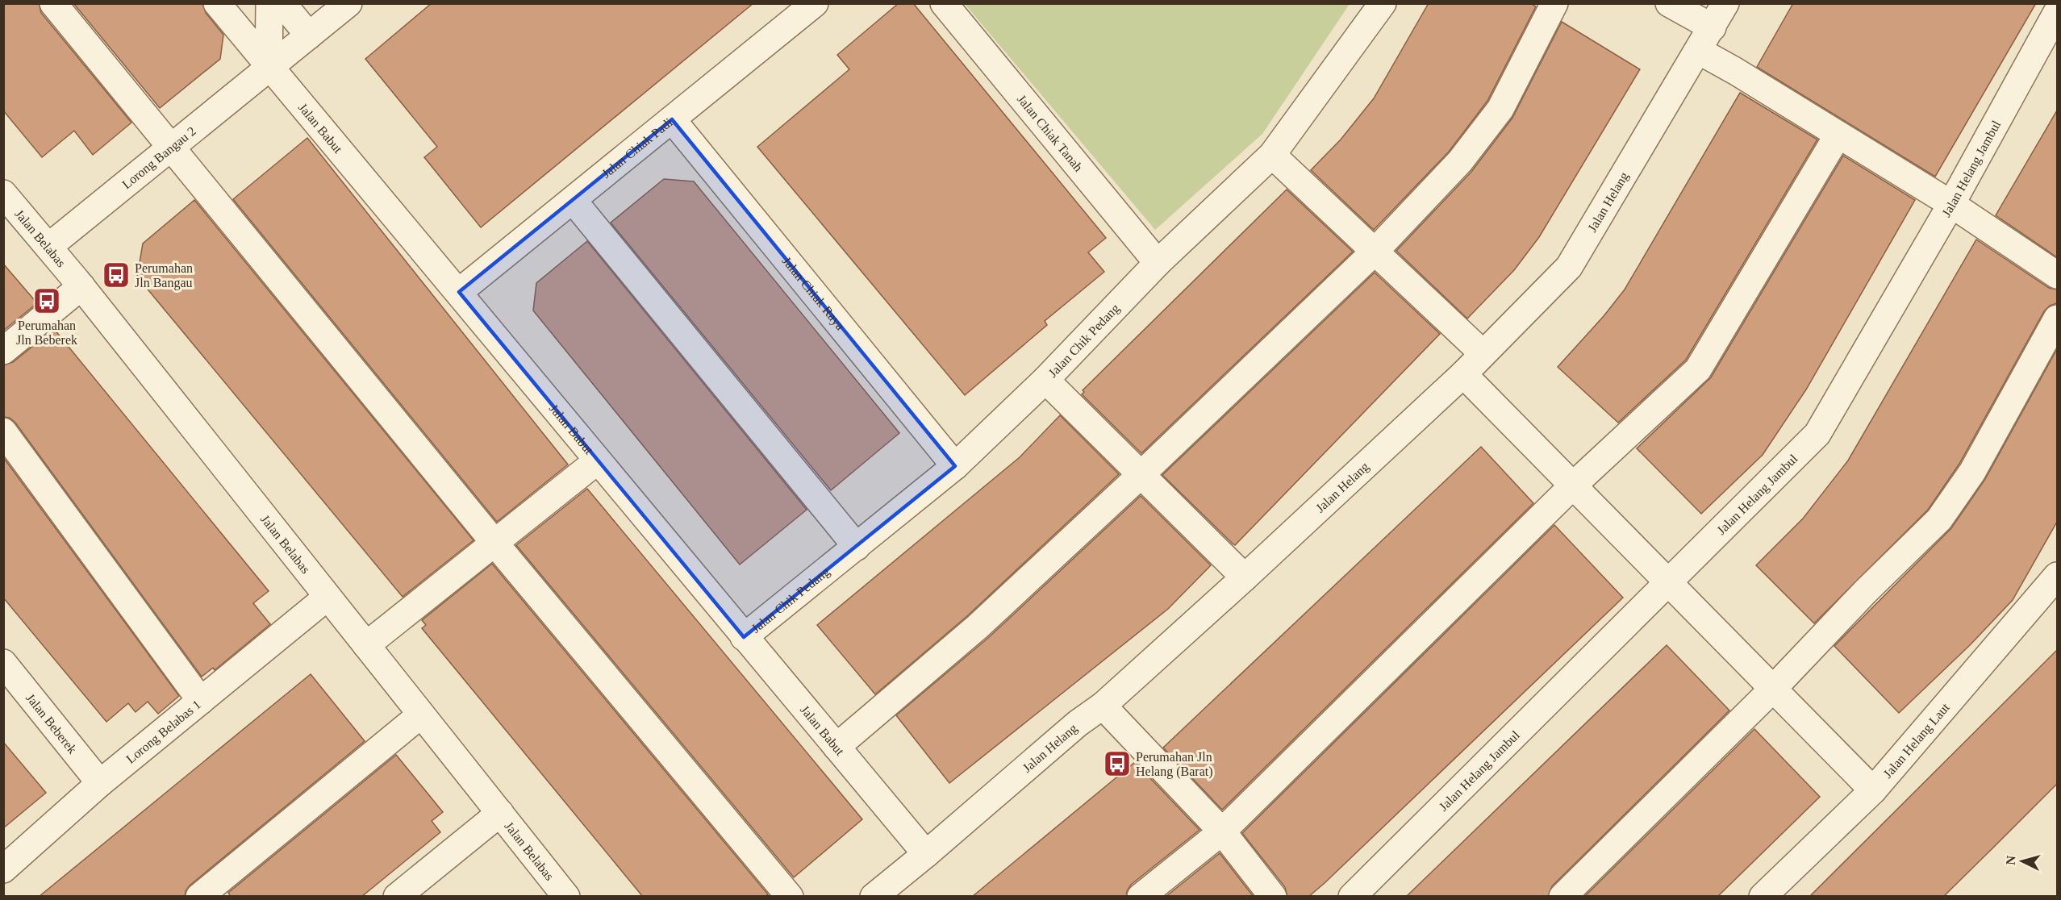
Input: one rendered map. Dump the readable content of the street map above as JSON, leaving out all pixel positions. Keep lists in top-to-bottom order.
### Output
{
  "streets": {
    "street": [
      "Jalan Babut",
      "Jalan Chiak Tanah",
      "Jalan Chiak Padi",
      "Lorong Bangau 2",
      "Jalan Helang Jambul",
      "Jalan Helang",
      "Jalan Belabas",
      "Jalan Chiak Raya",
      "Jalan Chik Pedang",
      "Jalan Beberek",
      "Lorong Belabas 1",
      "Jalan Helang Laut"
    ]
  },
  "crossings": [
    ["Jalan Babut", "Jalan Chiak Padi"],
    ["Jalan Babut", "Lorong Bangau 2"],
    ["Jalan Babut", "Jalan Helang"],
    ["Jalan Babut", "Jalan Chik Pedang"],
    ["Jalan Chiak Tanah", "Jalan Chik Pedang"],
    ["Jalan Chiak Padi", "Jalan Chiak Raya"],
    ["Lorong Bangau 2", "Jalan Belabas"],
    ["Jalan Belabas", "Lorong Belabas 1"],
    ["Jalan Chiak Raya", "Jalan Chik Pedang"],
    ["Jalan Beberek", "Lorong Belabas 1"]
  ],
  "places": {
    "bus stop": ["Perumahan Jln Bangau", "Perumahan Jln Beberek", "Perumahan Jln Helang (Barat)"]
  },
  "north": "left"
}
